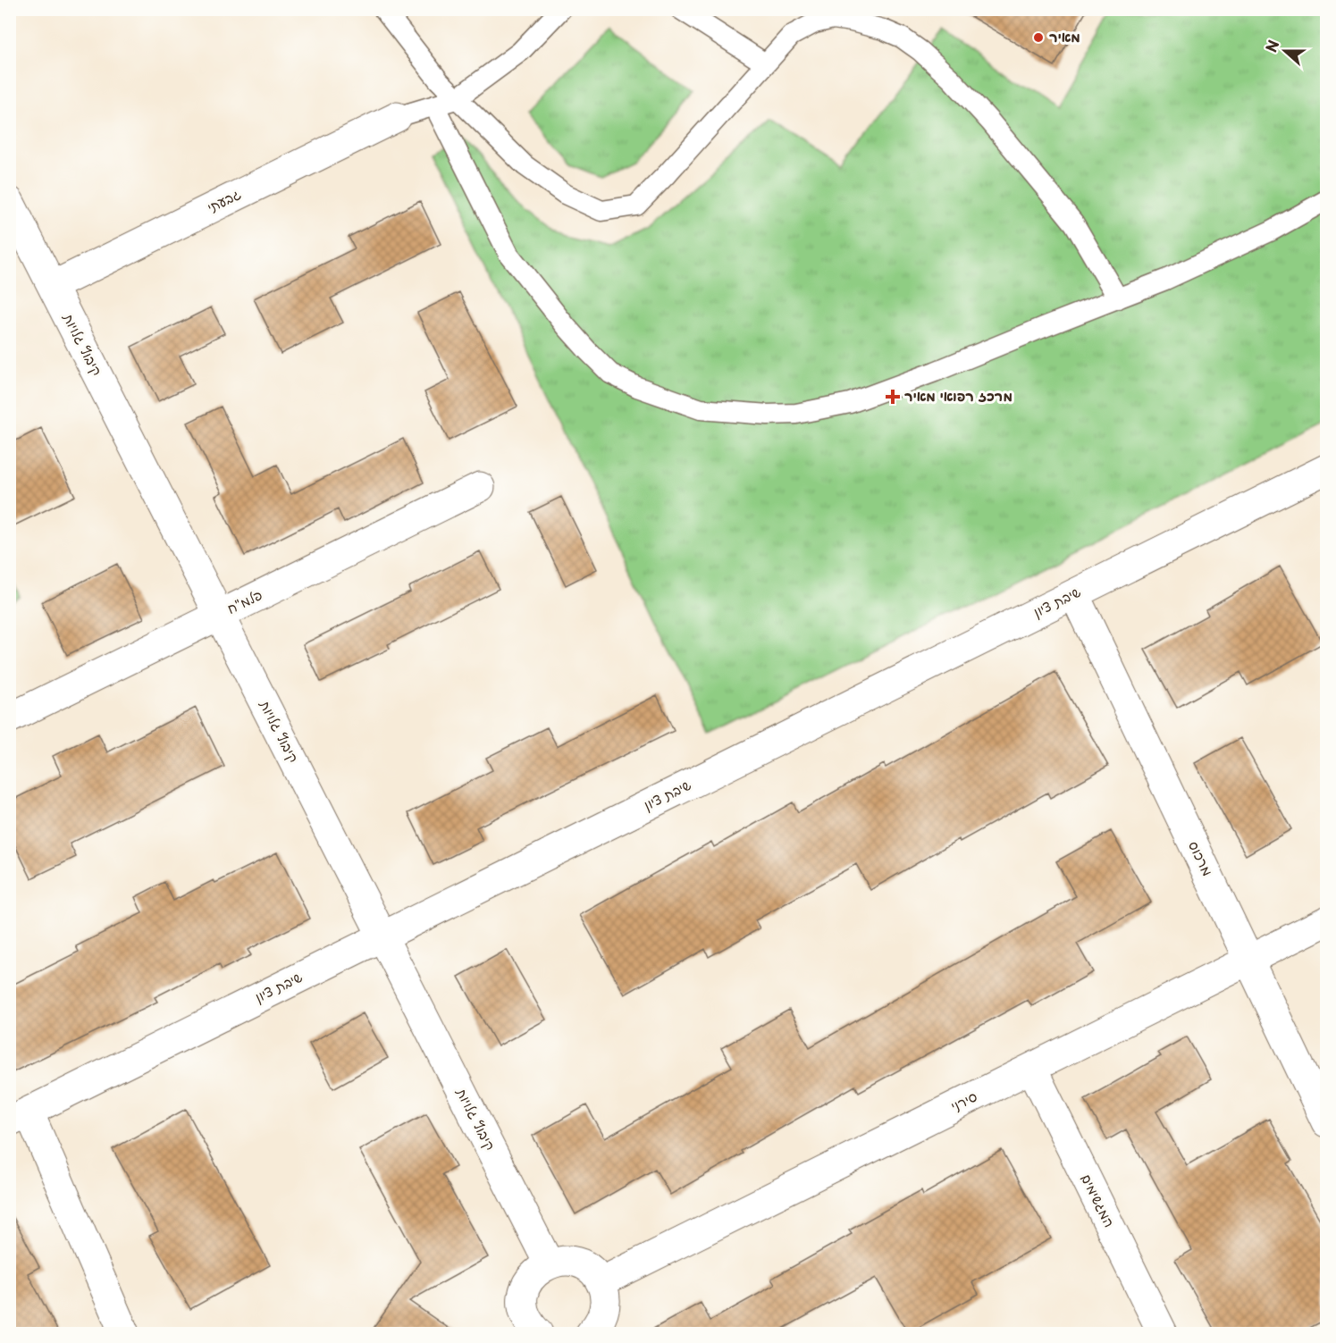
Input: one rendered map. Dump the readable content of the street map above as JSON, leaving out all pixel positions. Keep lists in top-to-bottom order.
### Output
{
  "streets": {
    "street": [
      "גבעתי",
      "קיבוץ גלויות",
      "פלמ\"ח",
      "שיבת ציון",
      "מרכוס",
      "סירני",
      "המגשימים"
    ]
  },
  "crossings": [
    ["גבעתי", "קיבוץ גלויות"],
    ["קיבוץ גלויות", "פלמ\"ח"],
    ["קיבוץ גלויות", "שיבת ציון"],
    ["שיבת ציון", "מרכוס"],
    ["מרכוס", "סירני"],
    ["סירני", "המגשימים"]
  ],
  "places": {
    "other": ["מאיר"],
    "health": ["מרכז רפואי מאיר"]
  },
  "north": "left"
}
